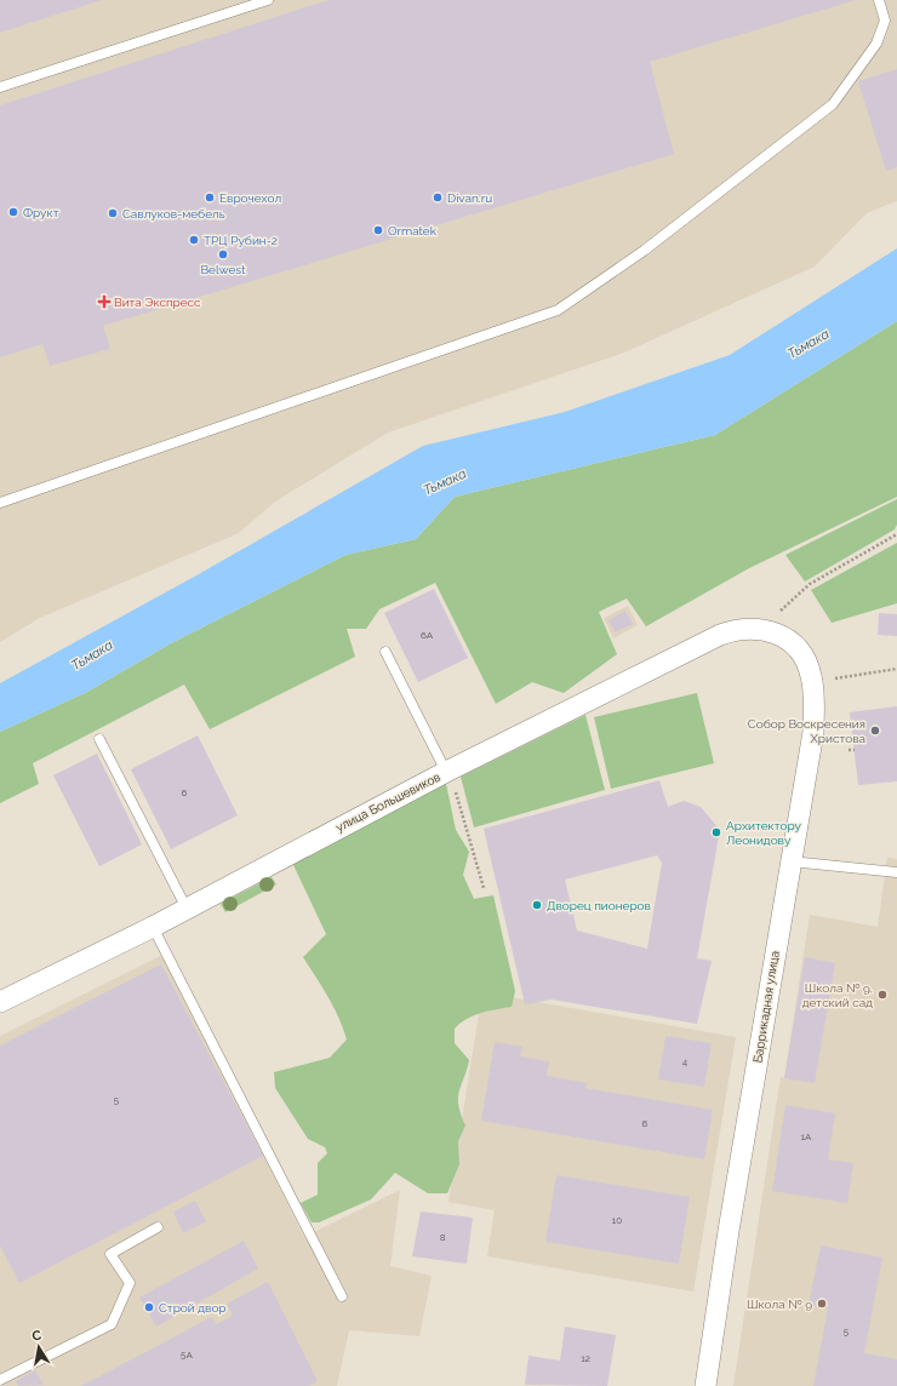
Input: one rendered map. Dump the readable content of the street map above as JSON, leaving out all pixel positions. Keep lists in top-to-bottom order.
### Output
{
  "streets": {
    "street": ["улица Большевиков", "Баррикадная улица"]
  },
  "crossings": [
    ["улица Большевиков", "Баррикадная улица"]
  ],
  "water": ["Тьмака"],
  "places": {
    "other": [
      "Еврочехол",
      "Divan.ru",
      "Фрукт",
      "Савлуков-мебель",
      "Ormatek",
      "ТРЦ Рубин-2",
      "Belwest",
      "Собор Воскресения Христова",
      "Архитектору Леонидову",
      "Дворец пионеров",
      "Школа № 9, детский сад",
      "Школа № 9",
      "Строй двор"
    ],
    "health": ["Вита Экспресс"]
  },
  "house_numbers": [
    "6А",
    "6",
    "4",
    "5",
    "6",
    "1А",
    "10",
    "8",
    "5",
    "5А",
    "12"
  ],
  "north": "top"
}
